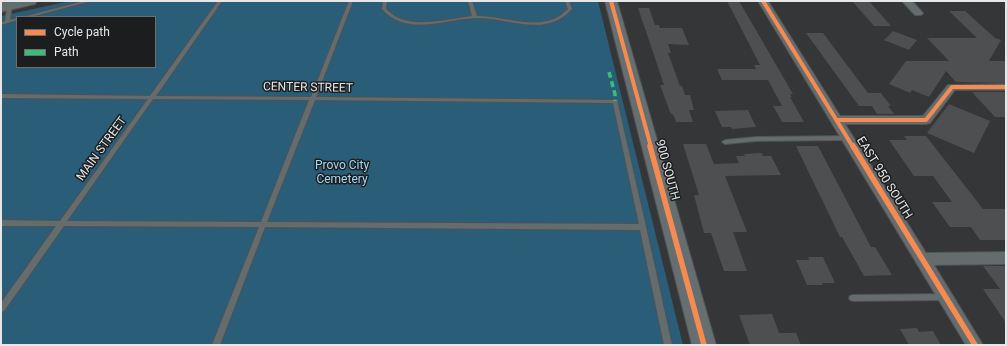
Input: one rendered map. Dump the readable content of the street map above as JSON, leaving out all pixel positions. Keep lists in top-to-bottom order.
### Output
{
  "streets": {
    "street": ["900 SOUTH", "EAST 950 SOUTH"],
    "lane": ["CENTER STREET", "MAIN STREET"]
  },
  "crossings": [
    ["CENTER STREET", "MAIN STREET"]
  ],
  "parks": ["Provo City Cemetery"],
  "legend": ["Cycle path", "Path"]
}
